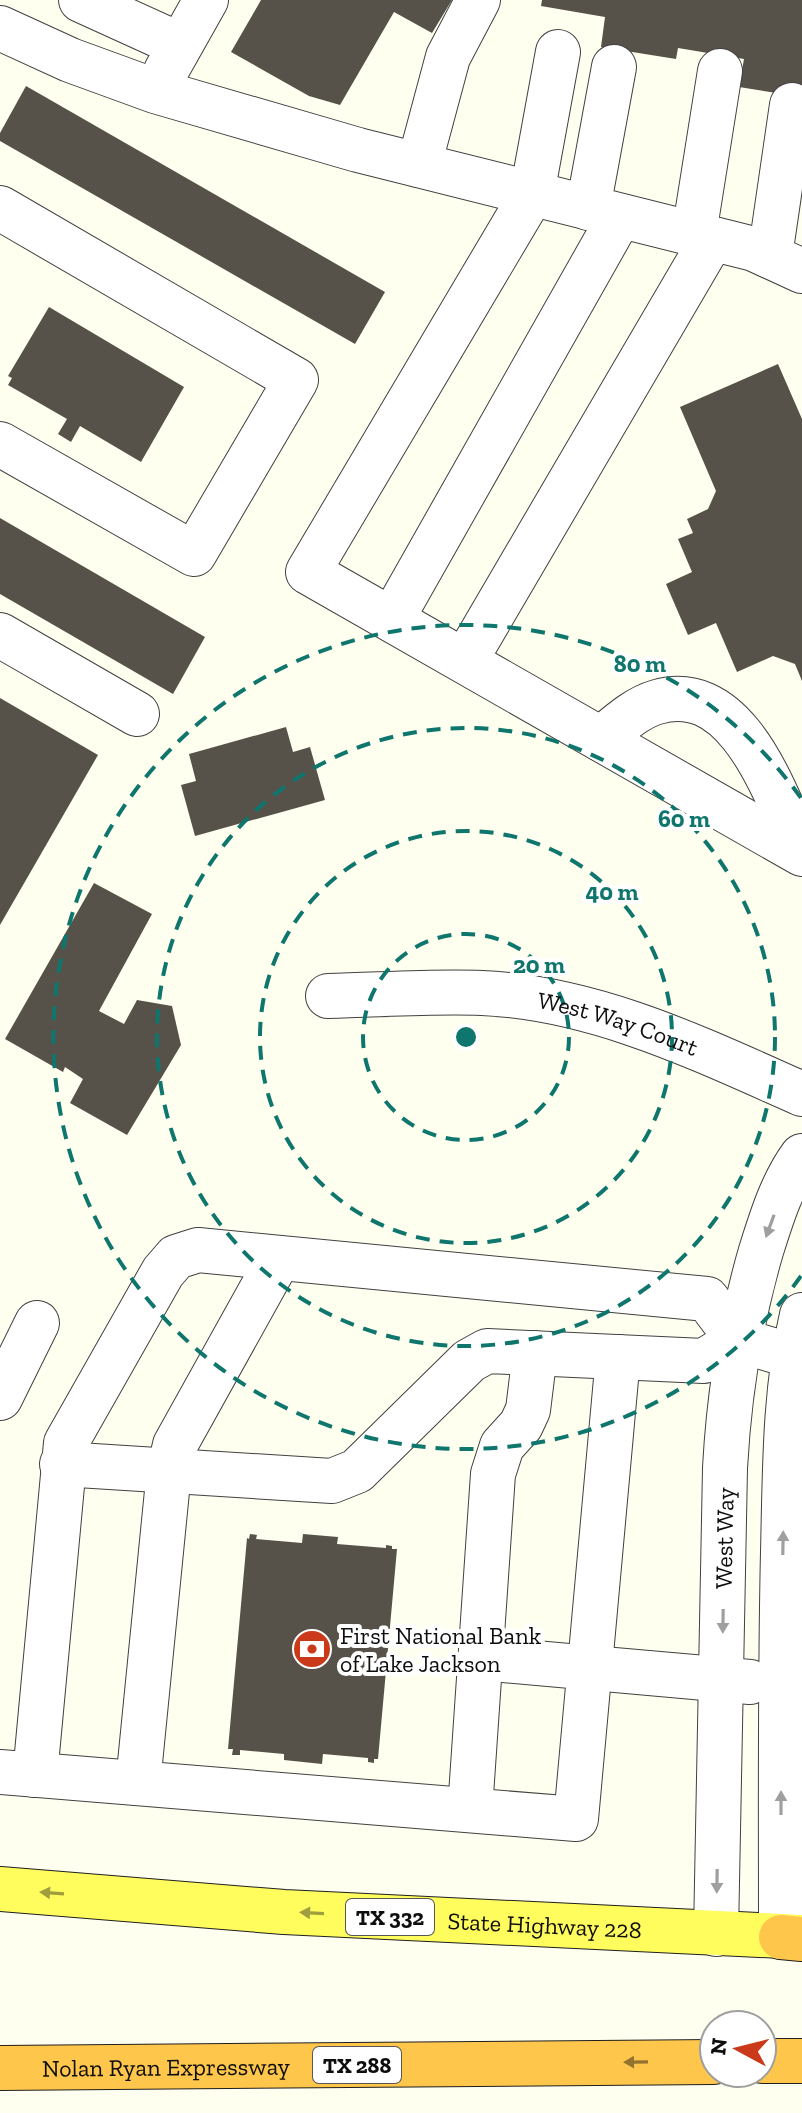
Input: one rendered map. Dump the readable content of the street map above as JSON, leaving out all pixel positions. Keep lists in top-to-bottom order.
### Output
{
  "streets": {
    "highway": ["TX 288", "Nolan Ryan Expressway"],
    "main road": ["TX 332", "State Highway 228"],
    "street": ["West Way Court", "West Way"]
  },
  "crossings": [
    ["West Way", "State Highway 228"]
  ],
  "one_way": ["State Highway 228", "Nolan Ryan Expressway"],
  "places": {
    "bank": ["First National Bank of Lake Jackson"]
  },
  "north": "left",
  "rings": [
    "80 m",
    "60 m",
    "40 m",
    "20 m"
  ]
}
